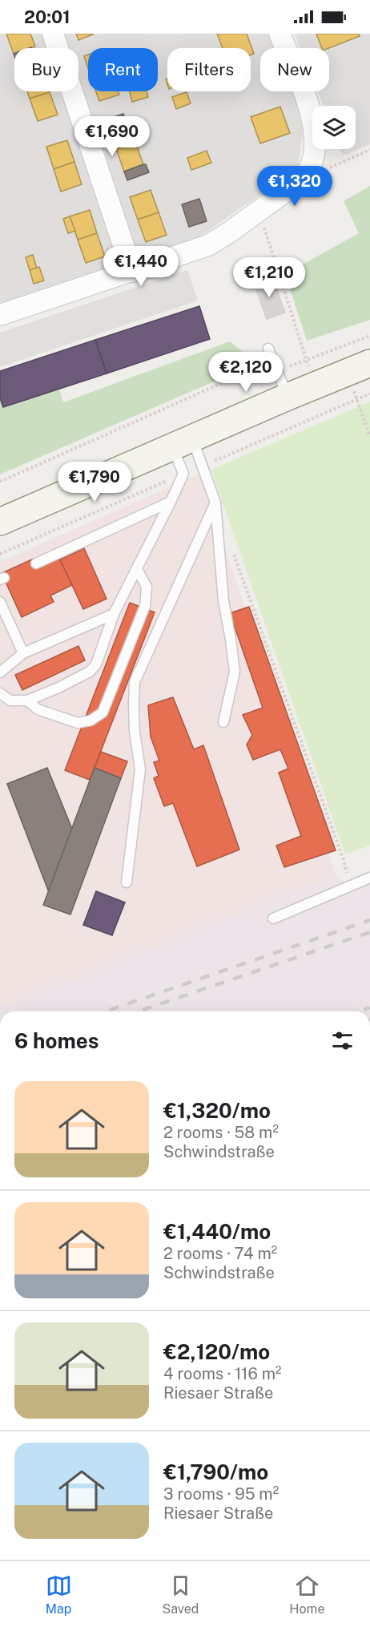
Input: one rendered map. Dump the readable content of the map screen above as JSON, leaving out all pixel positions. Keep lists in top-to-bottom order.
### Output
{
  "page": {
    "status": "20:01",
    "chip": [
      "Buy",
      "Rent",
      "Filters",
      "New"
    ],
    "price": [
      "€1,690",
      "€1,320",
      "€1,440",
      "€1,210",
      "€2,120",
      "€1,790"
    ],
    "heading": "6 homes",
    "list": [
      {
        "name": "€1,320/mo",
        "note": "2 rooms · 58 m² · Schwindstraße"
      },
      {
        "name": "€1,440/mo",
        "note": "2 rooms · 74 m² · Schwindstraße"
      },
      {
        "name": "€2,120/mo",
        "note": "4 rooms · 116 m² · Riesaer Straße"
      },
      {
        "name": "€1,790/mo",
        "note": "3 rooms · 95 m² · Riesaer Straße"
      }
    ],
    "tabs": ["Map", "Saved", "Home"]
  }
}
